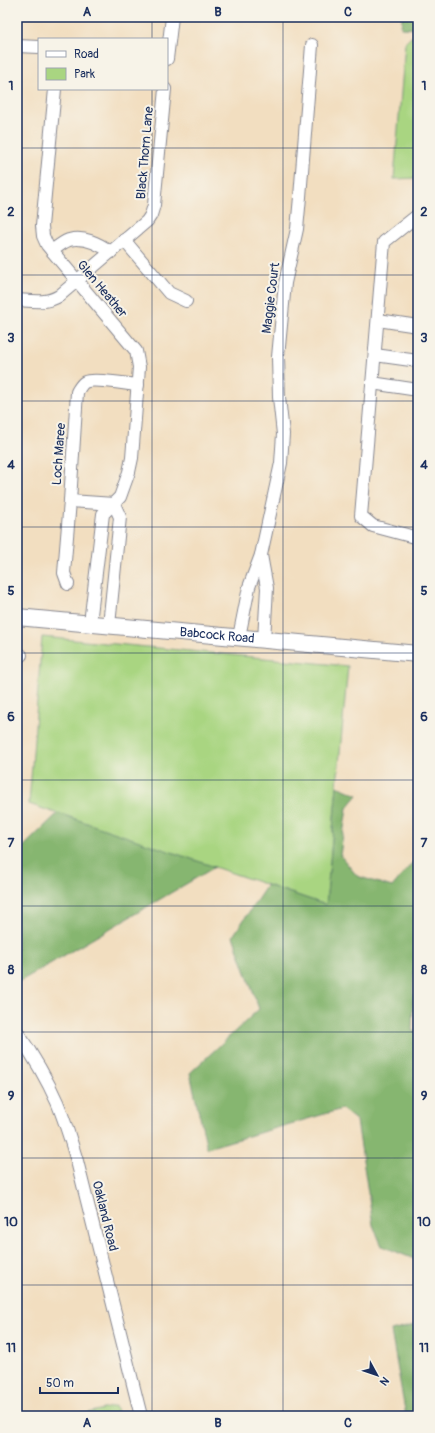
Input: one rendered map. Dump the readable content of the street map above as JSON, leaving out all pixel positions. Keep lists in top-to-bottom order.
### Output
{
  "streets": {
    "main road": ["Babcock Road"],
    "street": [
      "Black Thorn Lane",
      "Glen Heather",
      "Maggie Court",
      "Loch Maree",
      "Oakland Road"
    ]
  },
  "crossings": [
    ["Black Thorn Lane", "Glen Heather"],
    ["Glen Heather", "Loch Maree"],
    ["Glen Heather", "Babcock Road"],
    ["Maggie Court", "Babcock Road"]
  ],
  "legend": ["Road", "Park"],
  "scale_bar": "50 m",
  "north": "bottom right",
  "grid": {
    "columns": ["A", "B", "C"],
    "rows": [
      "1",
      "2",
      "3",
      "4",
      "5",
      "6",
      "7",
      "8",
      "9",
      "10",
      "11"
    ]
  }
}
